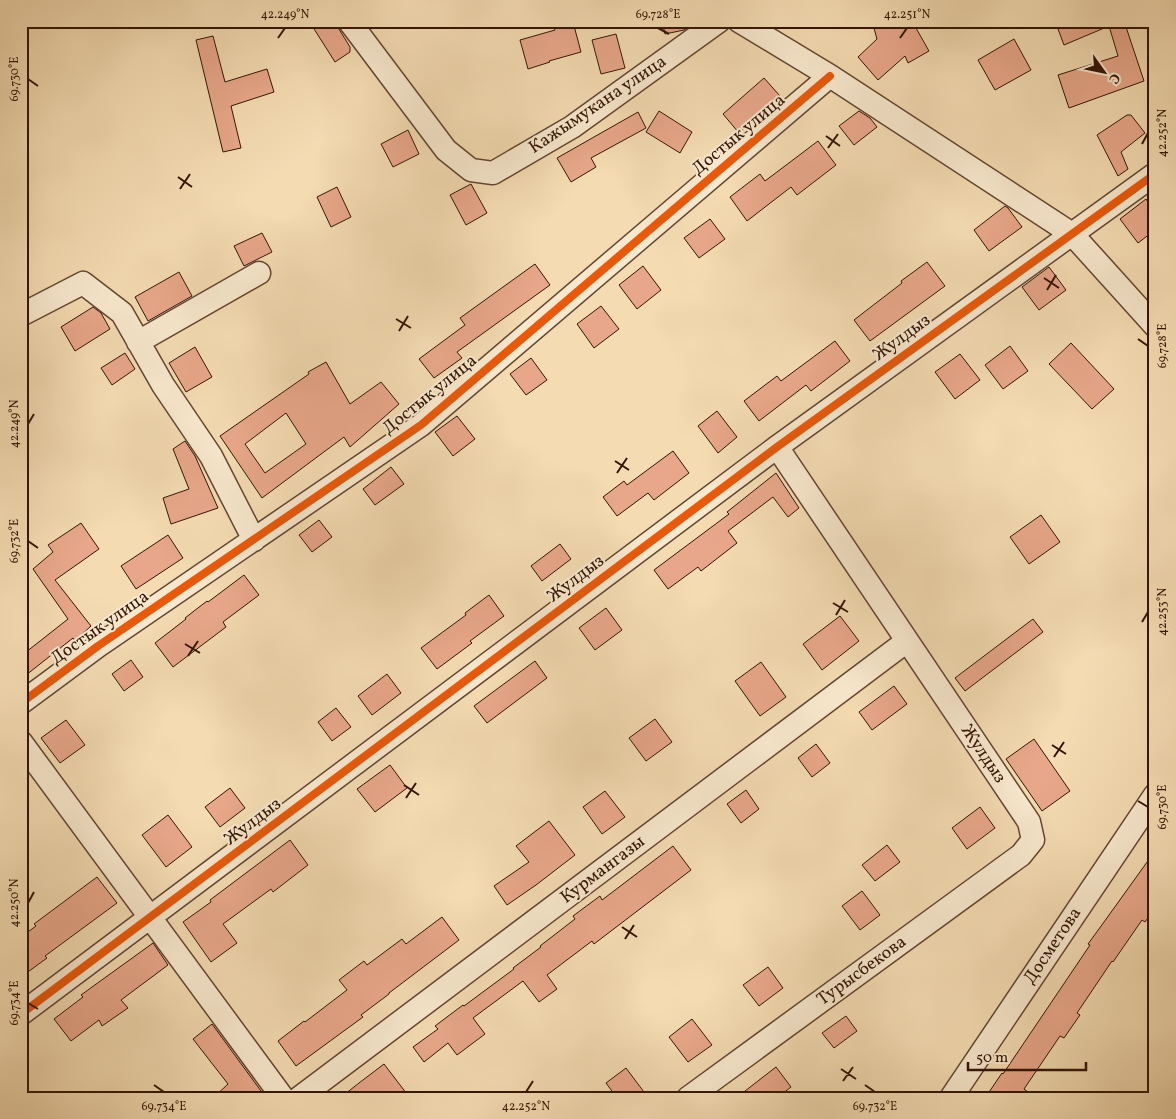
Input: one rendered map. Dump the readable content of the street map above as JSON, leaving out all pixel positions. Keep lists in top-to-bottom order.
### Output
{
  "streets": {
    "street": [
      "Кажымукана улица",
      "Достык улица",
      "Жулдыз",
      "Курмангазы",
      "Досметова",
      "Турысбекова"
    ]
  },
  "crossings": [
    ["Жулдыз", "Курмангазы"],
    ["Жулдыз", "Турысбекова"]
  ],
  "scale_bar": "50 m",
  "north": "bottom right",
  "coordinates": [
    "42.249°N",
    "69.728°E",
    "42.251°N",
    "69.730°E",
    "42.252°N",
    "69.732°E",
    "42.253°N",
    "42.250°N",
    "69.734°E"
  ]
}
